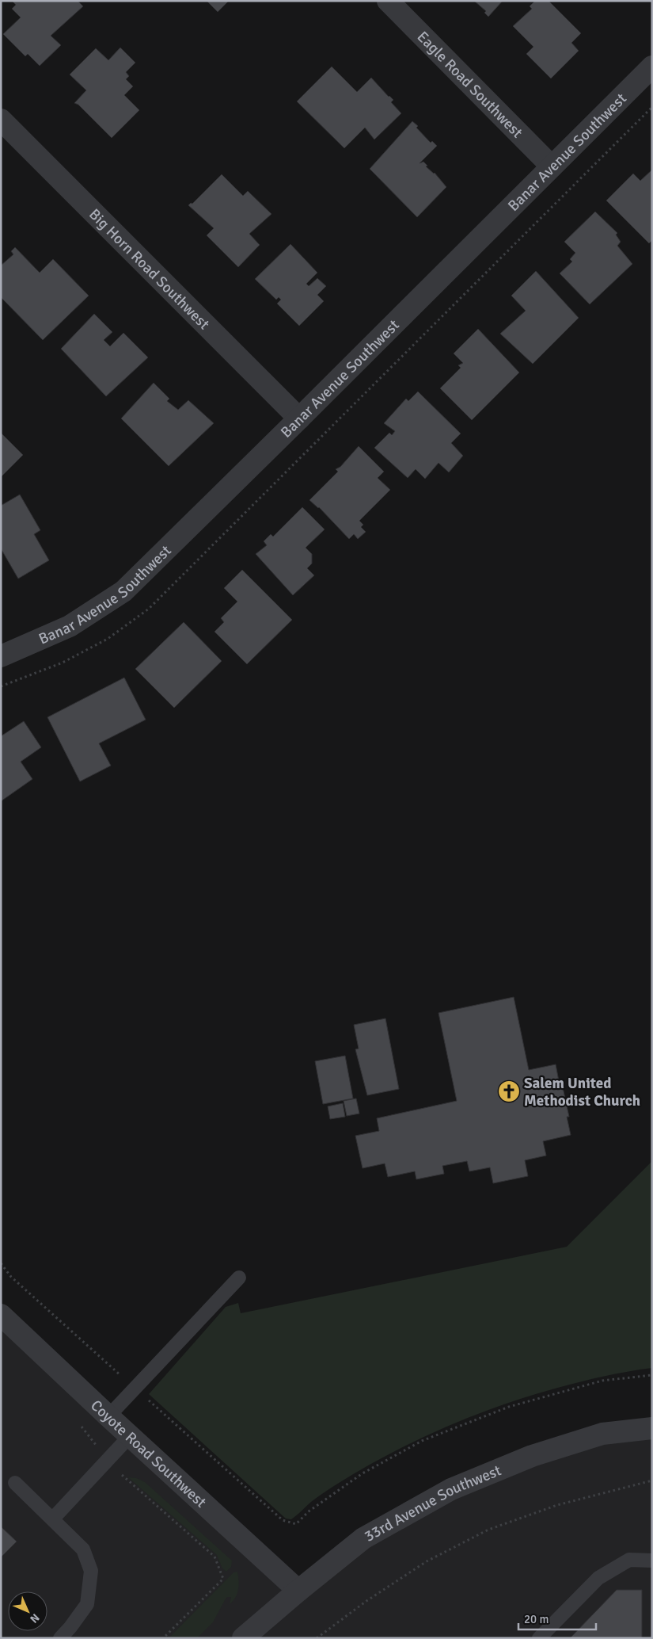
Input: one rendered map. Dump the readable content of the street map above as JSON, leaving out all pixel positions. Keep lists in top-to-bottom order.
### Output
{
  "streets": {
    "street": [
      "Eagle Road Southwest",
      "Banar Avenue Southwest",
      "Big Horn Road Southwest",
      "Coyote Road Southwest",
      "33rd Avenue Southwest"
    ]
  },
  "crossings": [
    ["Eagle Road Southwest", "Banar Avenue Southwest"],
    ["Banar Avenue Southwest", "Big Horn Road Southwest"],
    ["Coyote Road Southwest", "33rd Avenue Southwest"]
  ],
  "places": {
    "church": ["Salem United Methodist Church"]
  },
  "scale_bar": "20 m",
  "north": "bottom right"
}
